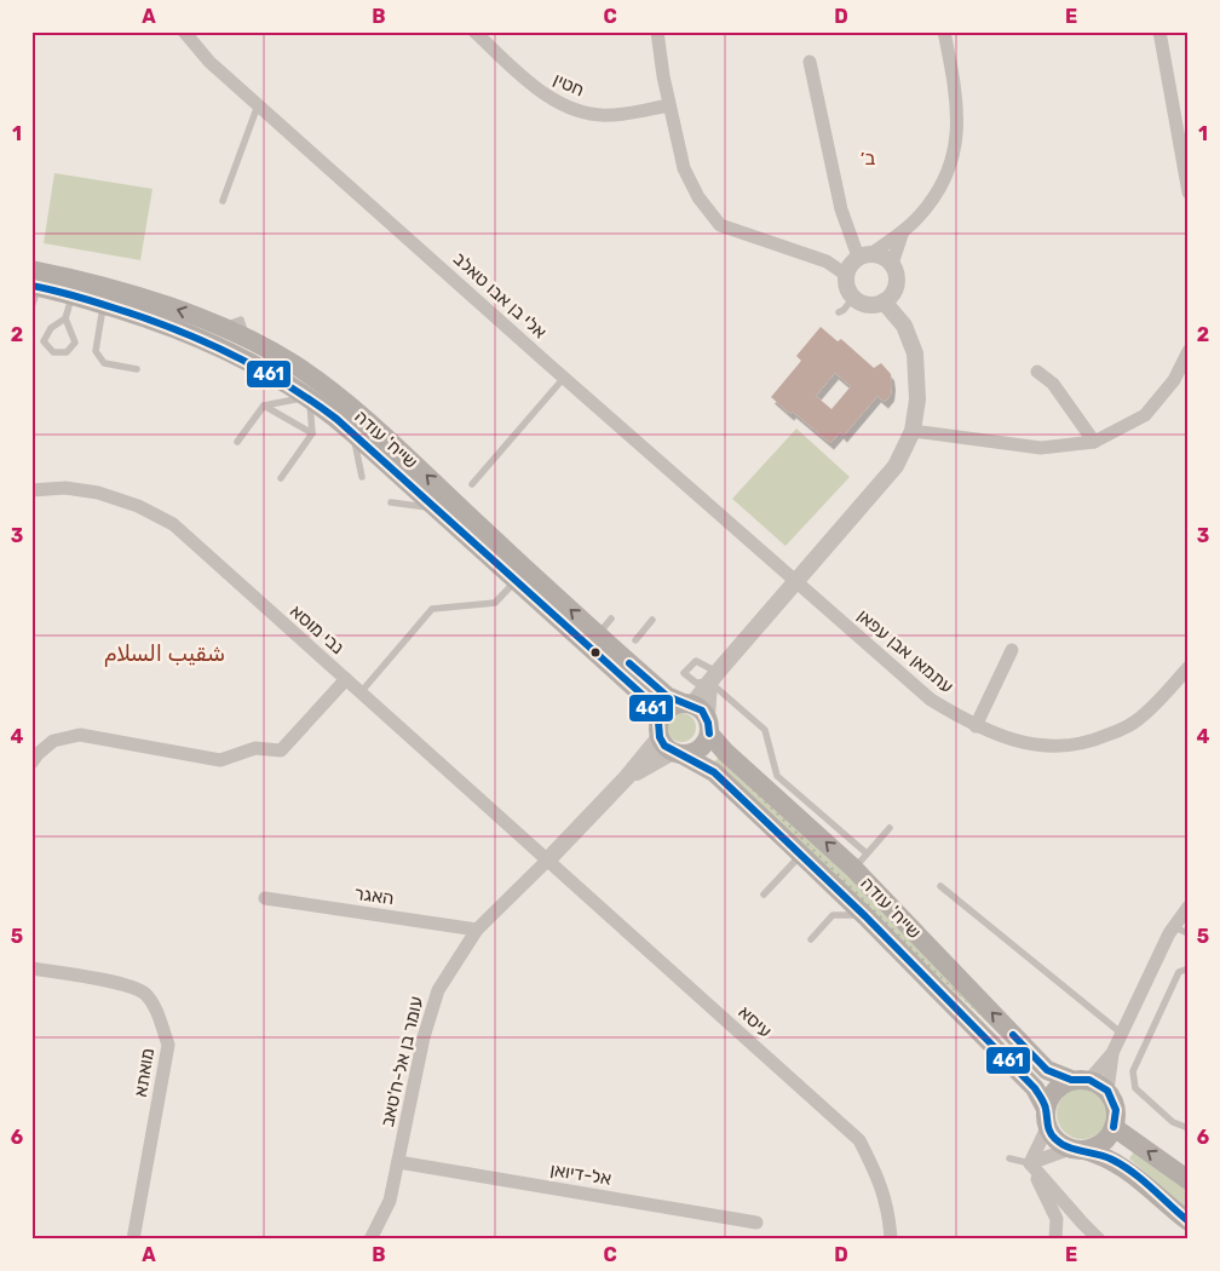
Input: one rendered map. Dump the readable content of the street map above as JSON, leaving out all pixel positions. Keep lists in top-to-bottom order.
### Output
{
  "streets": {
    "main road": ["שייח' עודה"],
    "street": [
      "חטין",
      "אלי בן אבו טאלב",
      "נבי מוסא",
      "עתמאן אבן עפאן",
      "האגר",
      "עיסא",
      "עומר בן אל-ח'טאב",
      "מואתא",
      "אל-דיואן"
    ]
  },
  "crossings": [
    ["אלי בן אבו טאלב", "עתמאן אבן עפאן"],
    ["שייח' עודה", "עומר בן אל-ח'טאב"],
    ["נבי מוסא", "עיסא"],
    ["נבי מוסא", "עומר בן אל-ח'טאב"],
    ["האגר", "עומר בן אל-ח'טאב"],
    ["עיסא", "עומר בן אל-ח'טאב"],
    ["עומר בן אל-ח'טאב", "אל-דיואן"]
  ],
  "districts": ["ב׳", "شقيب السلام"],
  "lines": ["transit line 461"],
  "grid": {
    "columns": [
      "A",
      "B",
      "C",
      "D",
      "E"
    ],
    "rows": [
      "1",
      "2",
      "3",
      "4",
      "5",
      "6"
    ]
  }
}
